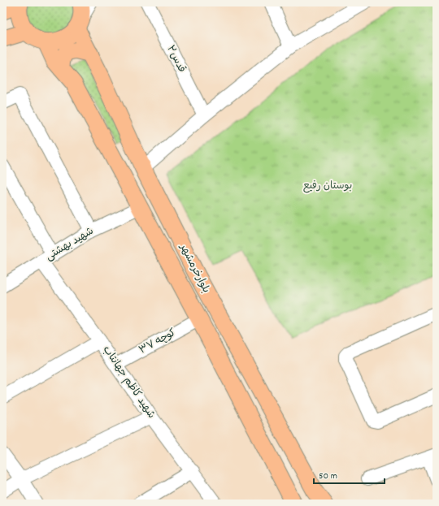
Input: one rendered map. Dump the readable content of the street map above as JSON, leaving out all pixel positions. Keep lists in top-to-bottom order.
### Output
{
  "streets": {
    "main road": ["بلوارخرمشهر"],
    "street": [
      "قدس۲",
      "شهید بهشتی",
      "کوچه ۳۷",
      "شهید کاظم جهانتاب"
    ]
  },
  "crossings": [
    ["شهید بهشتی", "بلوارخرمشهر"],
    ["شهید بهشتی", "شهید کاظم جهانتاب"],
    ["بلوارخرمشهر", "کوچه ۳۷"],
    ["کوچه ۳۷", "شهید کاظم جهانتاب"]
  ],
  "parks": ["بوستان رفیع"],
  "scale_bar": "50 m"
}
